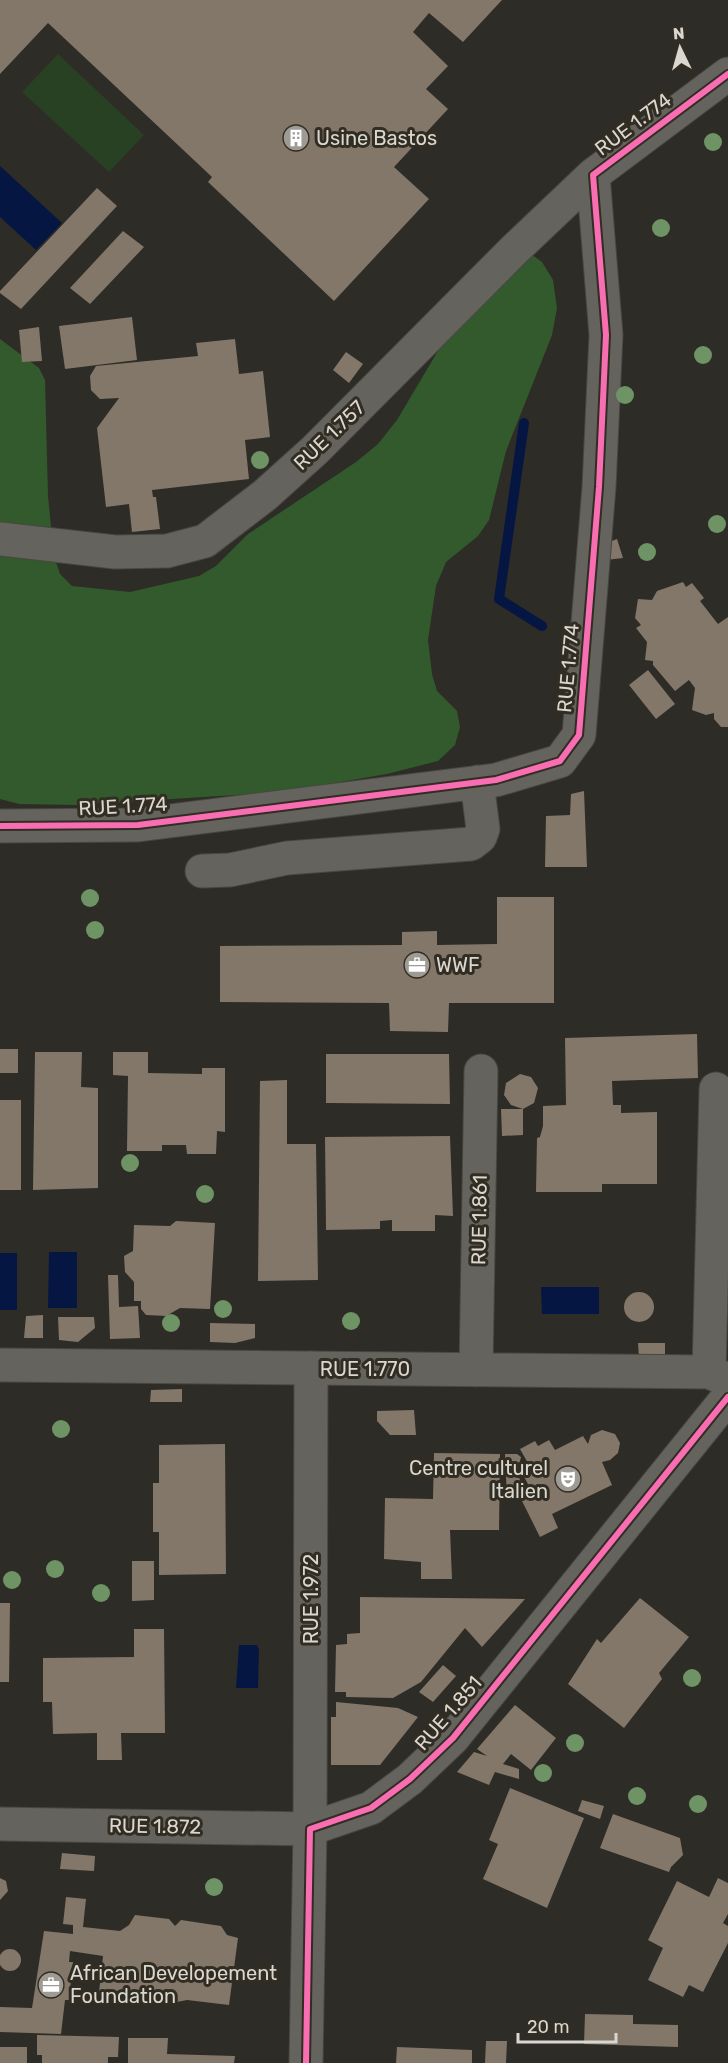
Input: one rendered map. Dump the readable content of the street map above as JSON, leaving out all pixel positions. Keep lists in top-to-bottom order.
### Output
{
  "streets": {
    "street": [
      "RUE 1.774",
      "RUE 1.757",
      "RUE 1.861",
      "RUE 1.770",
      "RUE 1.972",
      "RUE 1.851",
      "RUE 1.872"
    ]
  },
  "crossings": [
    ["RUE 1.774", "RUE 1.757"],
    ["RUE 1.861", "RUE 1.770"],
    ["RUE 1.770", "RUE 1.972"],
    ["RUE 1.770", "RUE 1.851"],
    ["RUE 1.972", "RUE 1.851"],
    ["RUE 1.972", "RUE 1.872"],
    ["RUE 1.851", "RUE 1.872"]
  ],
  "places": {
    "building": ["Usine Bastos"],
    "office": ["WWF", "African Developement Foundation"],
    "theatre": ["Centre culturel Italien"]
  },
  "scale_bar": "20 m",
  "north": "top"
}
